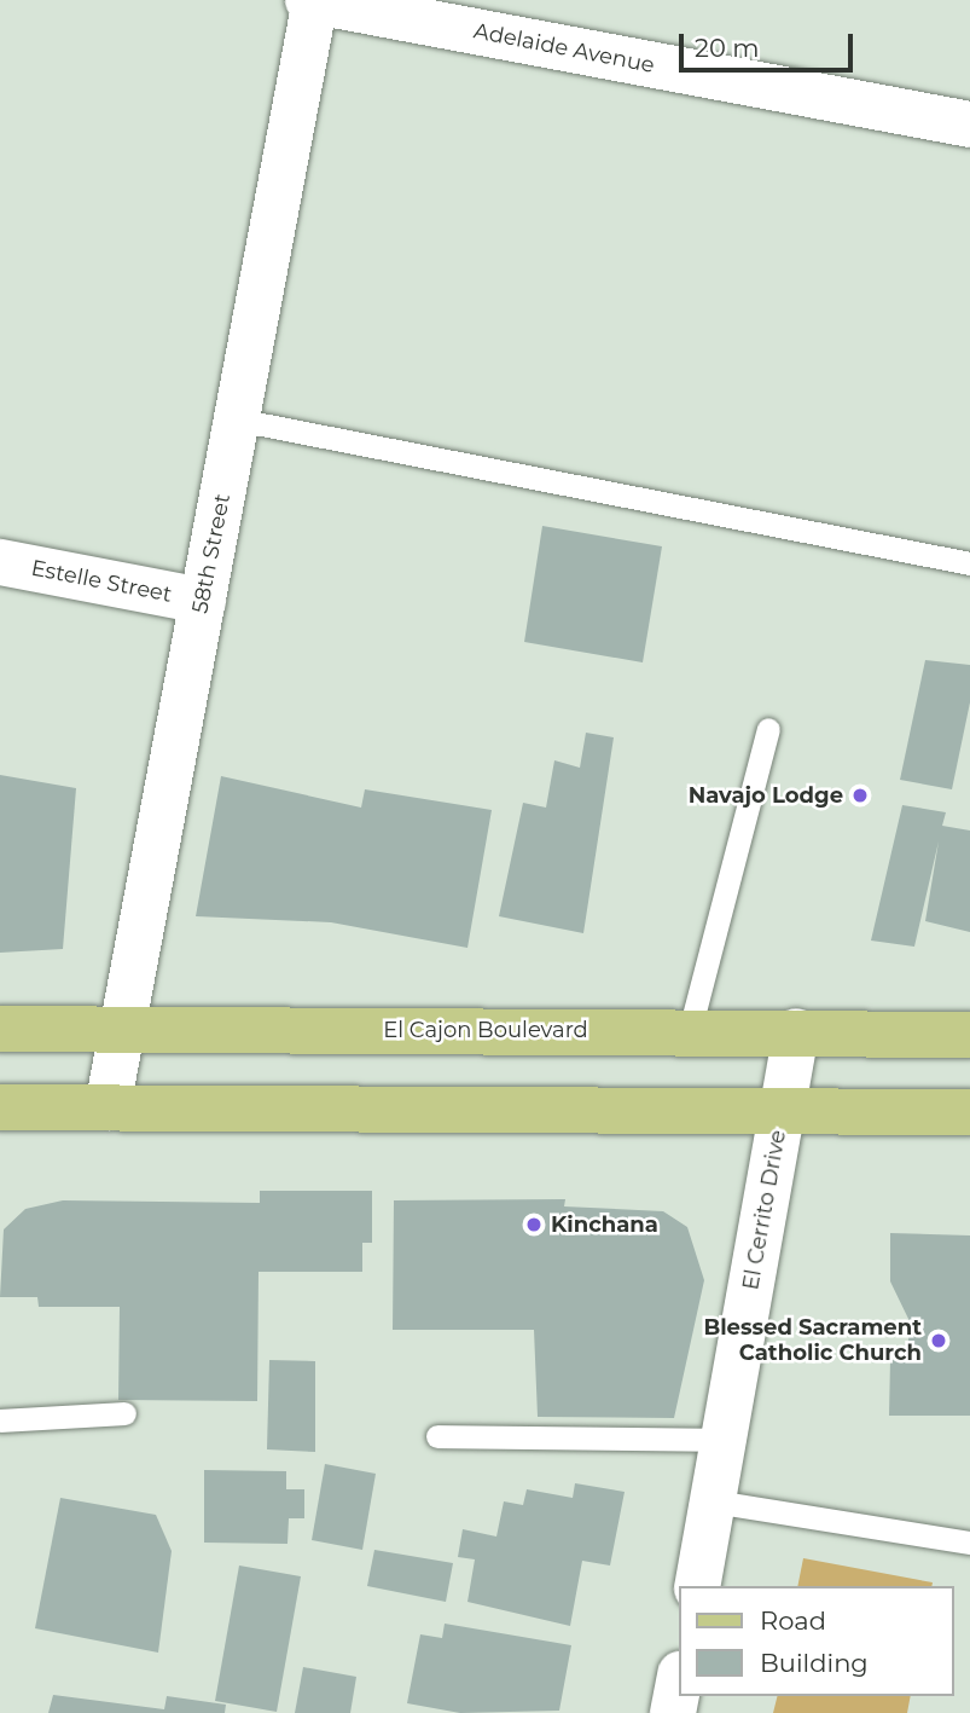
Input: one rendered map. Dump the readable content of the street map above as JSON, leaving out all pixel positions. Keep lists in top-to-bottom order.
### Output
{
  "streets": {
    "main road": ["El Cajon Boulevard"],
    "street": [
      "Adelaide Avenue",
      "58th Street",
      "Estelle Street",
      "El Cerrito Drive"
    ]
  },
  "crossings": [
    ["Adelaide Avenue", "58th Street"],
    ["58th Street", "Estelle Street"],
    ["58th Street", "El Cajon Boulevard"],
    ["El Cajon Boulevard", "El Cerrito Drive"]
  ],
  "places": ["Navajo Lodge", "Kinchana", "Blessed Sacrament Catholic Church"],
  "legend": ["Road", "Building"],
  "scale_bar": "20 m"
}
